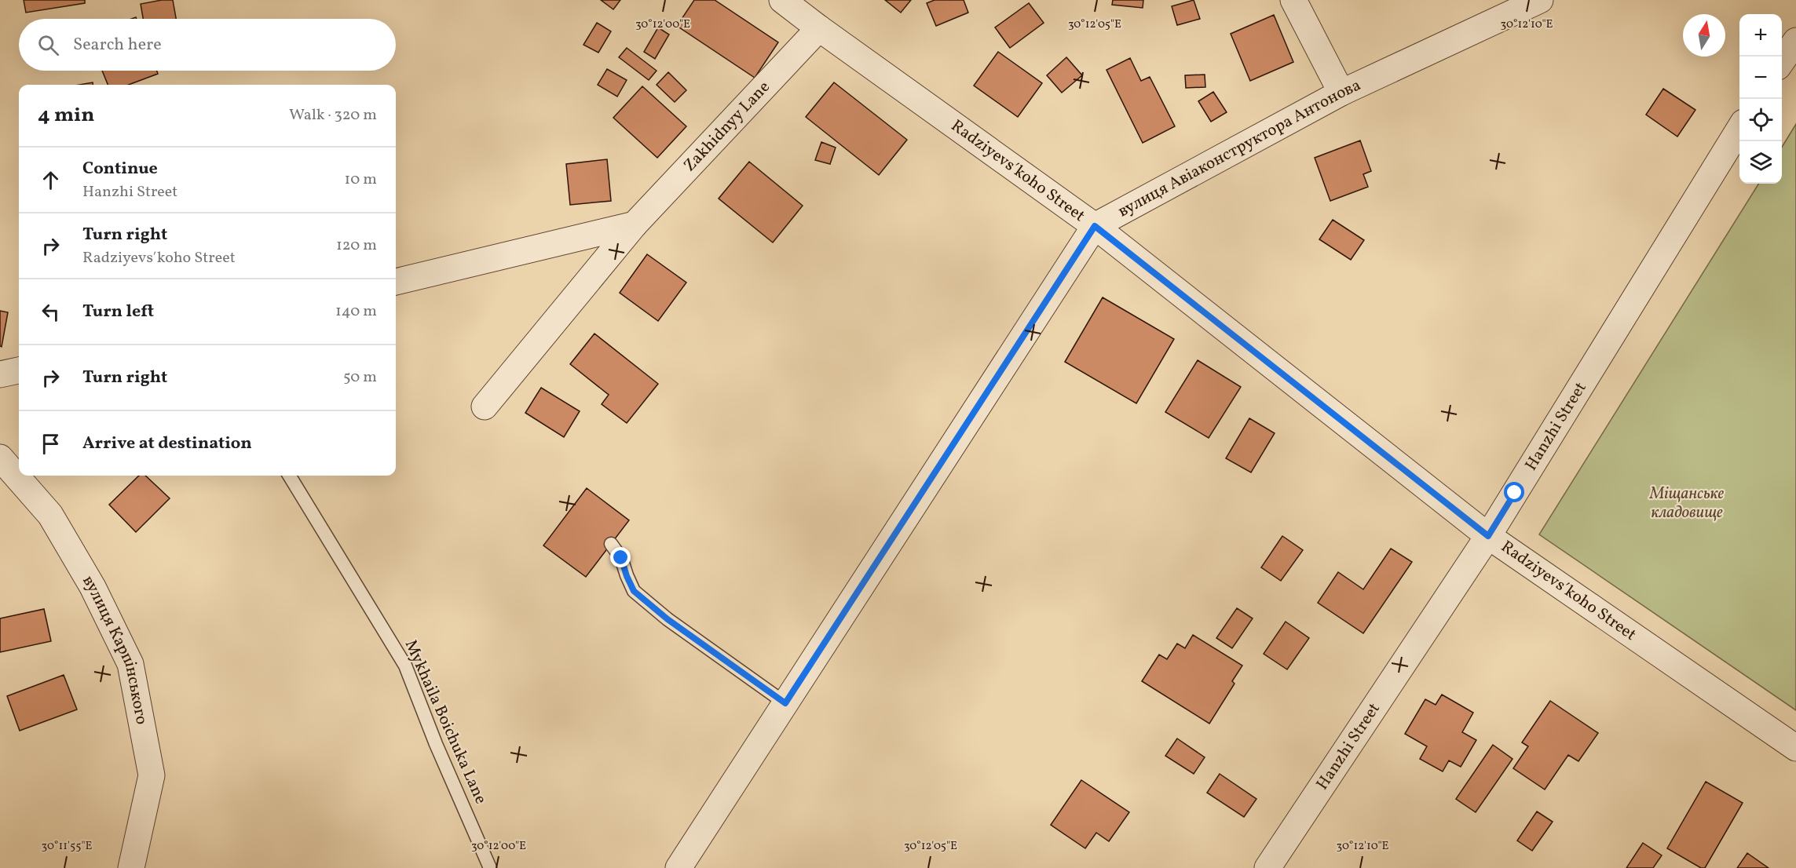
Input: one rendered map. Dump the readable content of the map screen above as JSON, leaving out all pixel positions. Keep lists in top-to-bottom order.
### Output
{
  "streets": {
    "street": [
      "Zakhidnyy Lane",
      "вулиця Авіаконструктора Антонова",
      "Radziyevsʹkoho Street",
      "Hanzhi Street",
      "вулиця Карпінського"
    ],
    "lane": ["Mykhaila Boichuka Lane"]
  },
  "crossings": [
    ["Zakhidnyy Lane", "Radziyevsʹkoho Street"],
    ["вулиця Авіаконструктора Антонова", "Radziyevsʹkoho Street"],
    ["Radziyevsʹkoho Street", "Hanzhi Street"]
  ],
  "parks": ["Міщанське кладовище"],
  "north": "top",
  "page": {
    "map_buttons": ["+", "−"],
    "search": "Search here",
    "heading": ["4 min", "Walk · 320 m"],
    "list": [
      ["Continue", "Hanzhi Street", "10 m"],
      ["Turn right", "Radziyevsʹkoho Street", "120 m"],
      ["Turn left", "140 m"],
      ["Turn right", "50 m"],
      "Arrive at destination"
    ]
  },
  "coordinates": [
    "30°12'00\"E",
    "30°12'05\"E",
    "30°12'10\"E",
    "30°11'55\"E"
  ]
}
